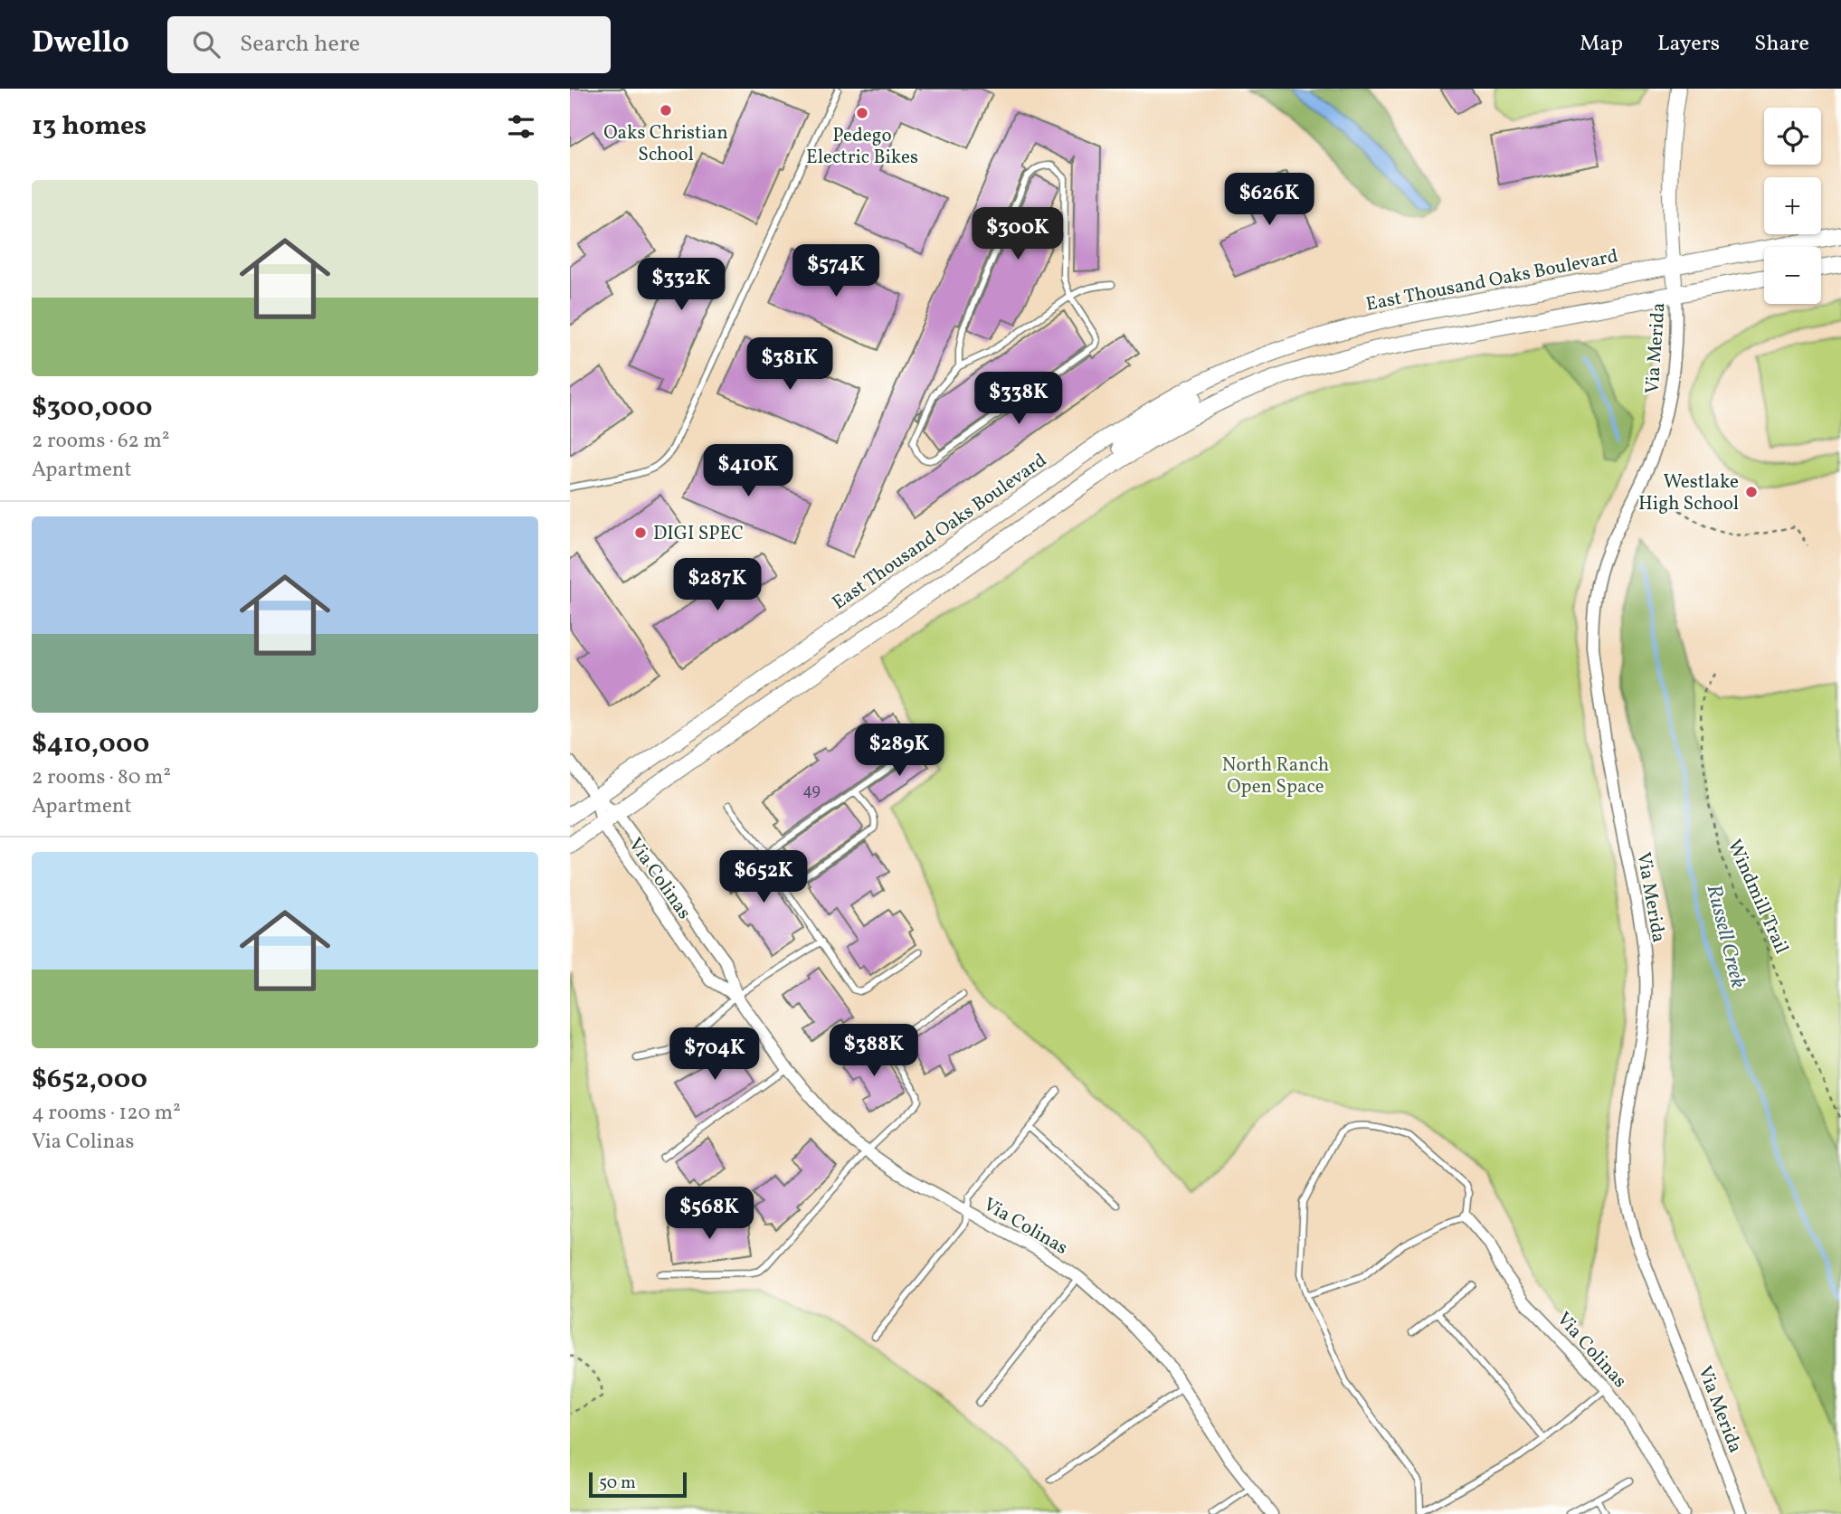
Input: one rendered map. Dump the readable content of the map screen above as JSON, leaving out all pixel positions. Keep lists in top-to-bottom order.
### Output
{
  "streets": {
    "main road": ["East Thousand Oaks Boulevard"],
    "street": ["Via Merida", "Via Colinas"],
    "path": ["Windmill Trail"]
  },
  "crossings": [
    ["East Thousand Oaks Boulevard", "Via Merida"],
    ["East Thousand Oaks Boulevard", "Via Colinas"]
  ],
  "water": ["Russell Creek"],
  "parks": ["North Ranch Open Space"],
  "places": [
    "Oaks Christian School",
    "Pedego Electric Bikes",
    "Westlake High School",
    "DIGI SPEC"
  ],
  "house_numbers": ["49"],
  "scale_bar": "50 m",
  "page": {
    "header": "Dwello",
    "search": "Search here",
    "nav": ["Map", "Layers", "Share"],
    "heading": "13 homes",
    "map_buttons": ["+", "−"],
    "list": [
      {
        "name": "$300,000",
        "note": "2 rooms · 62 m² · Apartment"
      },
      {
        "name": "$410,000",
        "note": "2 rooms · 80 m² · Apartment"
      },
      {
        "name": "$652,000",
        "note": "4 rooms · 120 m² · Via Colinas"
      }
    ],
    "price": [
      "$626K",
      "$300K",
      "$574K",
      "$332K",
      "$381K",
      "$338K",
      "$410K",
      "$287K",
      "$289K",
      "$652K",
      "$388K",
      "$704K",
      "$568K"
    ],
    "scale": "50 m"
  }
}
